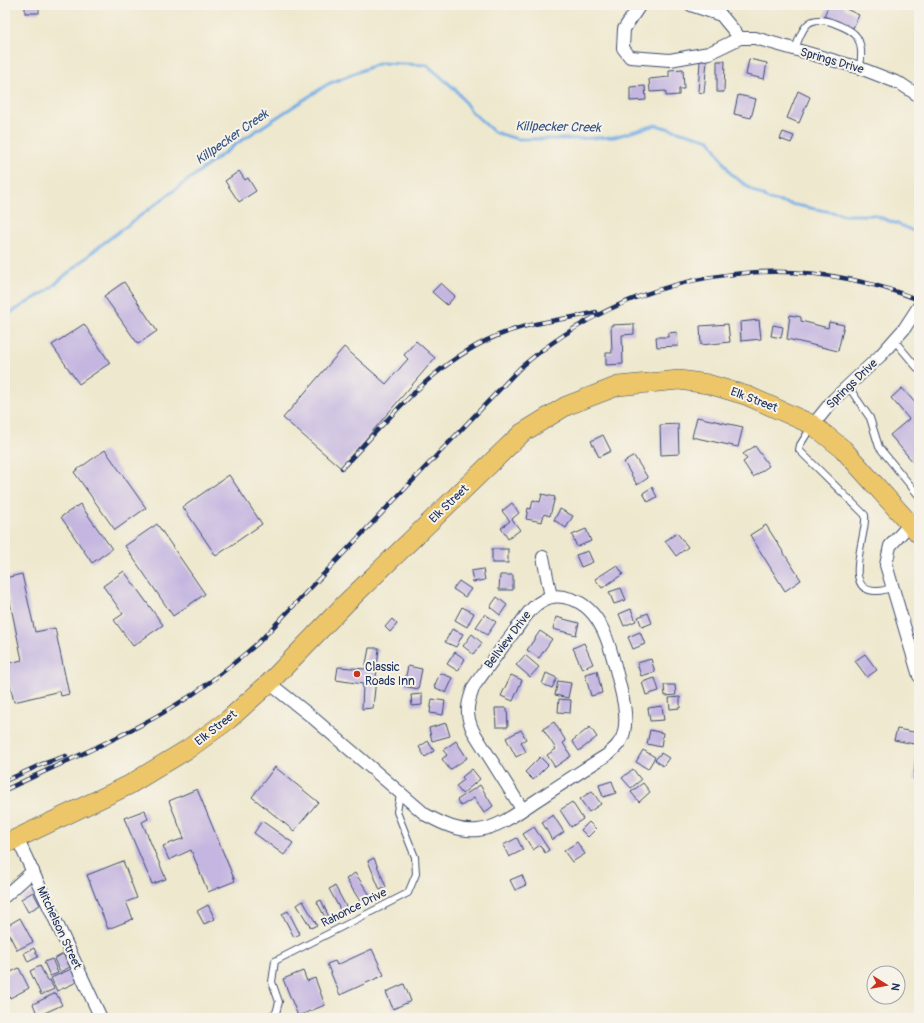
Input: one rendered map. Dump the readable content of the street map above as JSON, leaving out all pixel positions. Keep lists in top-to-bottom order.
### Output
{
  "streets": {
    "main road": ["Elk Street"],
    "street": ["Springs Drive", "Bellview Drive", "Mitchelson Street"],
    "lane": ["Rahonce Drive"]
  },
  "crossings": [
    ["Springs Drive", "Elk Street"],
    ["Elk Street", "Mitchelson Street"]
  ],
  "water": ["Killpecker Creek"],
  "places": ["Classic Roads Inn"],
  "north": "right"
}
